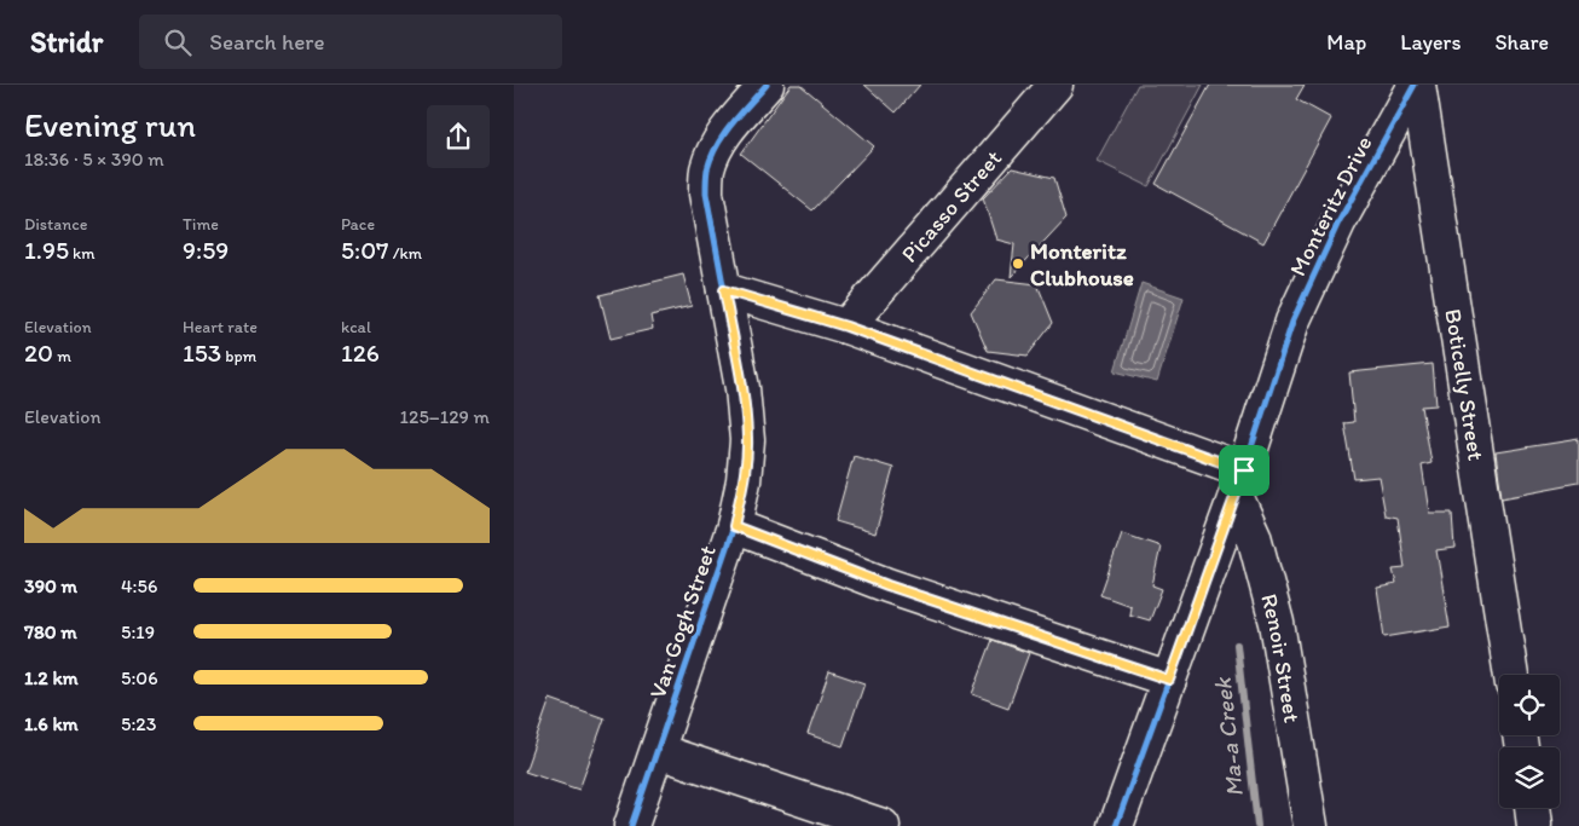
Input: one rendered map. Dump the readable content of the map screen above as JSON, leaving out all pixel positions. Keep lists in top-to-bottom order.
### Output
{
  "streets": {
    "street": [
      "Picasso Street",
      "Monteritz Drive",
      "Boticelly Street",
      "Van Gogh Street",
      "Renoir Street"
    ]
  },
  "crossings": [
    ["Monteritz Drive", "Boticelly Street"],
    ["Monteritz Drive", "Renoir Street"]
  ],
  "water": ["Ma-a Creek"],
  "places": ["Monteritz Clubhouse"],
  "page": {
    "header": "Stridr",
    "search": "Search here",
    "nav": ["Map", "Layers", "Share"],
    "heading": ["Evening run", "18:36 · 5 × 390 m"],
    "stats": [
      ["Distance", "1.95 km"],
      ["Time", "9:59"],
      ["Pace", "5:07 /km"],
      ["Elevation", "20 m"],
      ["Heart rate", "153 bpm"],
      ["kcal", "126"]
    ],
    "chart": ["Elevation", "125–129 m"],
    "list": [
      {
        "name": "390 m",
        "note": "4:56"
      },
      {
        "name": "780 m",
        "note": "5:19"
      },
      {
        "name": "1.2 km",
        "note": "5:06"
      },
      {
        "name": "1.6 km",
        "note": "5:23"
      }
    ]
  }
}
